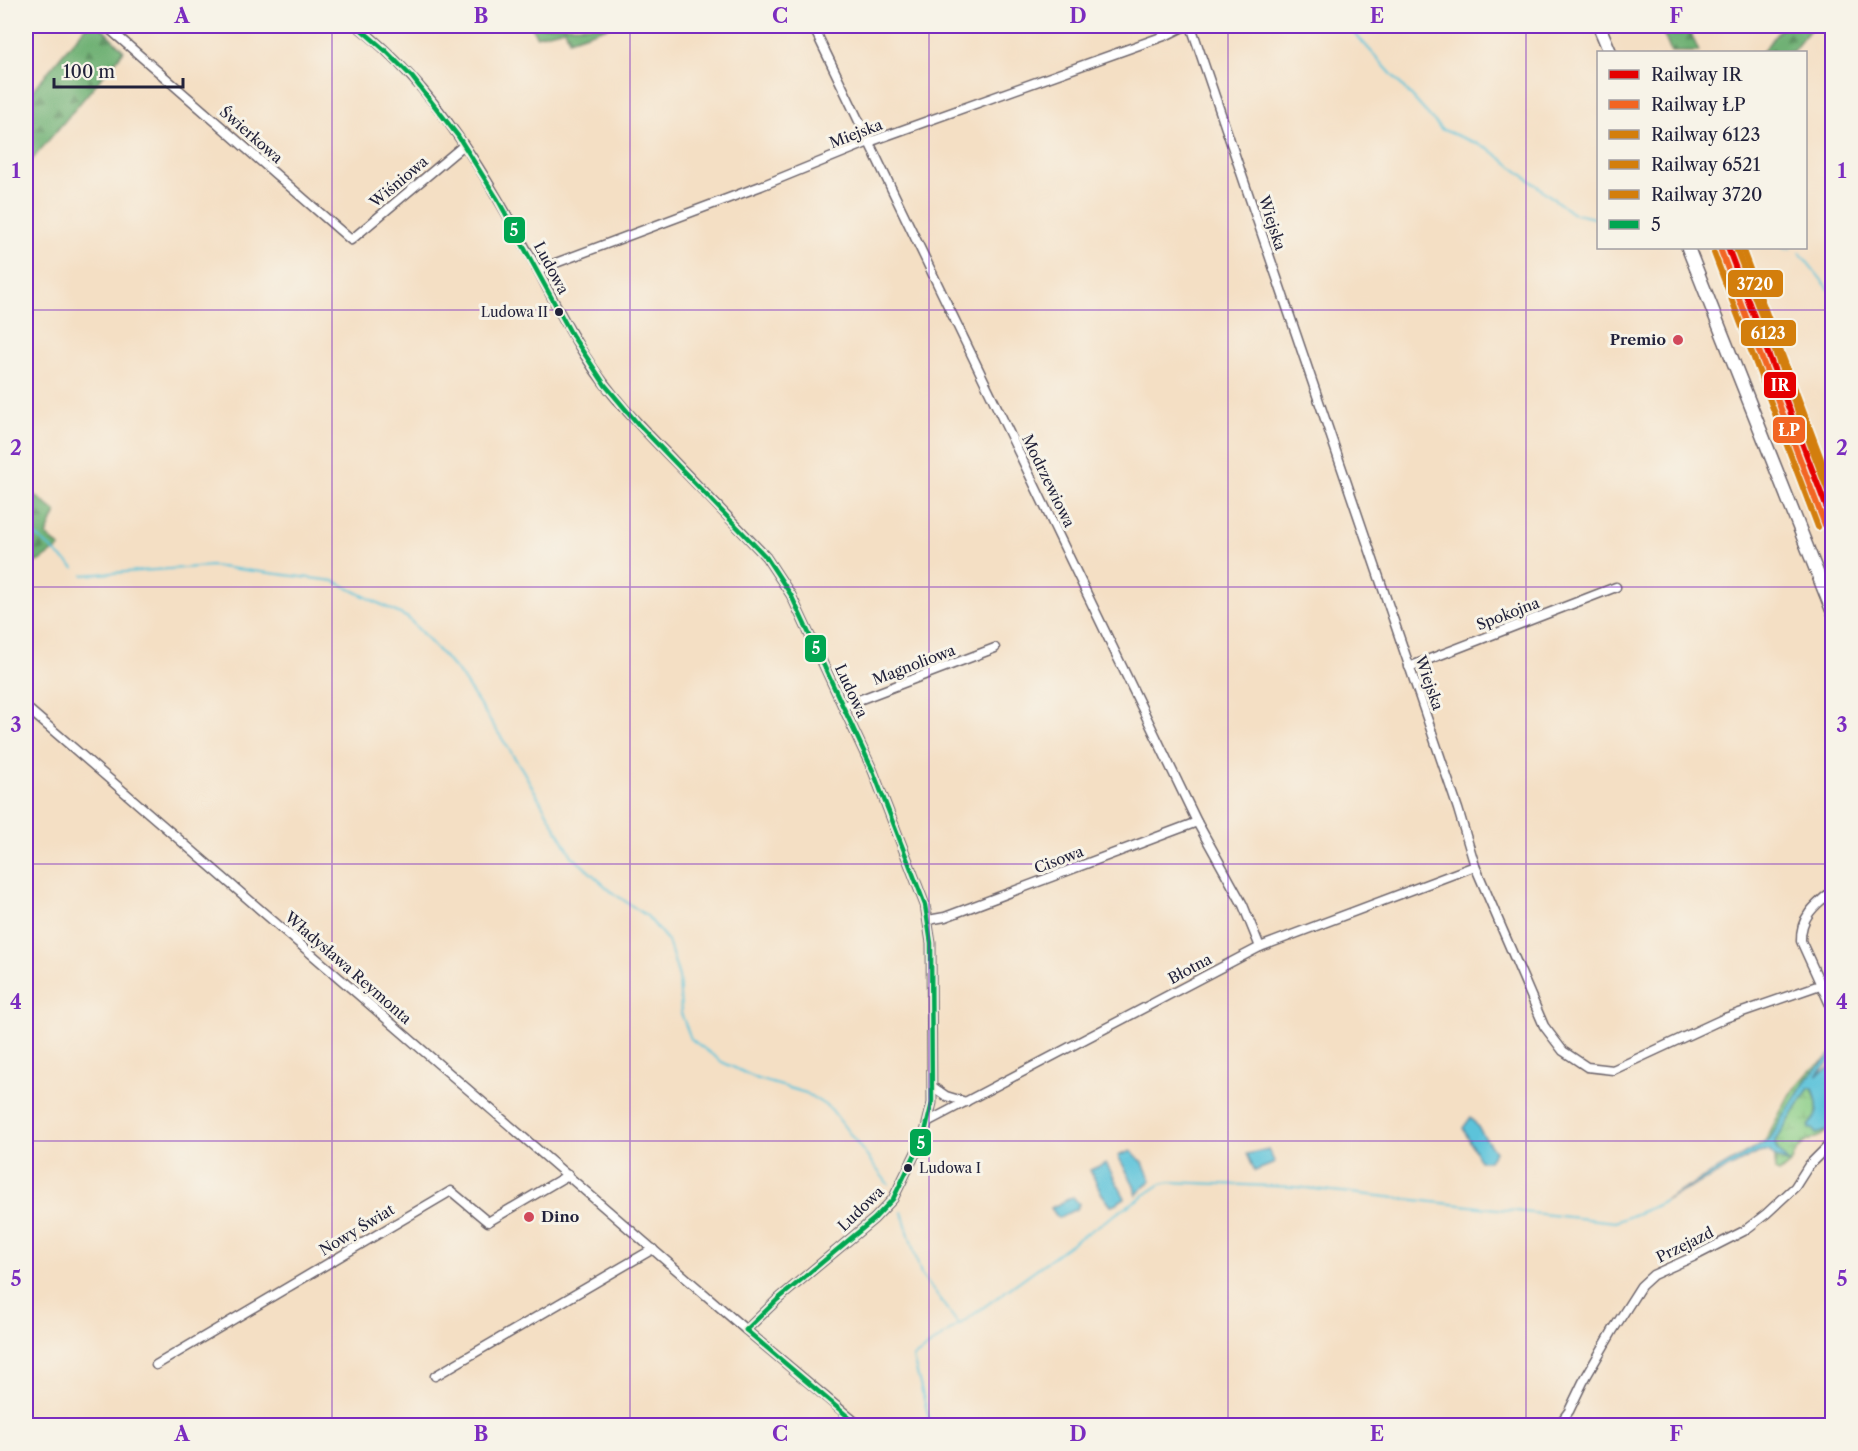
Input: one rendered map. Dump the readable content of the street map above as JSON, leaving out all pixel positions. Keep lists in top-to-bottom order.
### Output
{
  "streets": {
    "street": [
      "Miejska",
      "Świerkowa",
      "Wiśniowa",
      "Wiejska",
      "Ludowa",
      "Modrzewiowa",
      "Spokojna",
      "Magnoliowa",
      "Cisowa",
      "Władysława Reymonta",
      "Błotna",
      "Nowy Świat",
      "Przejazd"
    ]
  },
  "crossings": [
    ["Miejska", "Ludowa"],
    ["Miejska", "Modrzewiowa"],
    ["Świerkowa", "Wiśniowa"],
    ["Wiśniowa", "Ludowa"],
    ["Wiejska", "Spokojna"],
    ["Wiejska", "Błotna"],
    ["Ludowa", "Magnoliowa"],
    ["Ludowa", "Cisowa"],
    ["Ludowa", "Władysława Reymonta"],
    ["Ludowa", "Błotna"],
    ["Modrzewiowa", "Cisowa"],
    ["Modrzewiowa", "Błotna"],
    ["Władysława Reymonta", "Nowy Świat"]
  ],
  "places": [
    "Ludowa II",
    "Premio",
    "Ludowa I",
    "Dino"
  ],
  "lines": [
    "transit line 5",
    "rail line IR",
    "rail line 6123",
    "rail line 3720",
    "rail line ŁP",
    "rail line 6521"
  ],
  "legend": [
    "Railway IR",
    "Railway ŁP",
    "Railway 6123",
    "Railway 6521",
    "Railway 3720",
    "5"
  ],
  "scale_bar": "100 m",
  "grid": {
    "columns": [
      "A",
      "B",
      "C",
      "D",
      "E",
      "F"
    ],
    "rows": [
      "1",
      "2",
      "3",
      "4",
      "5"
    ]
  }
}
